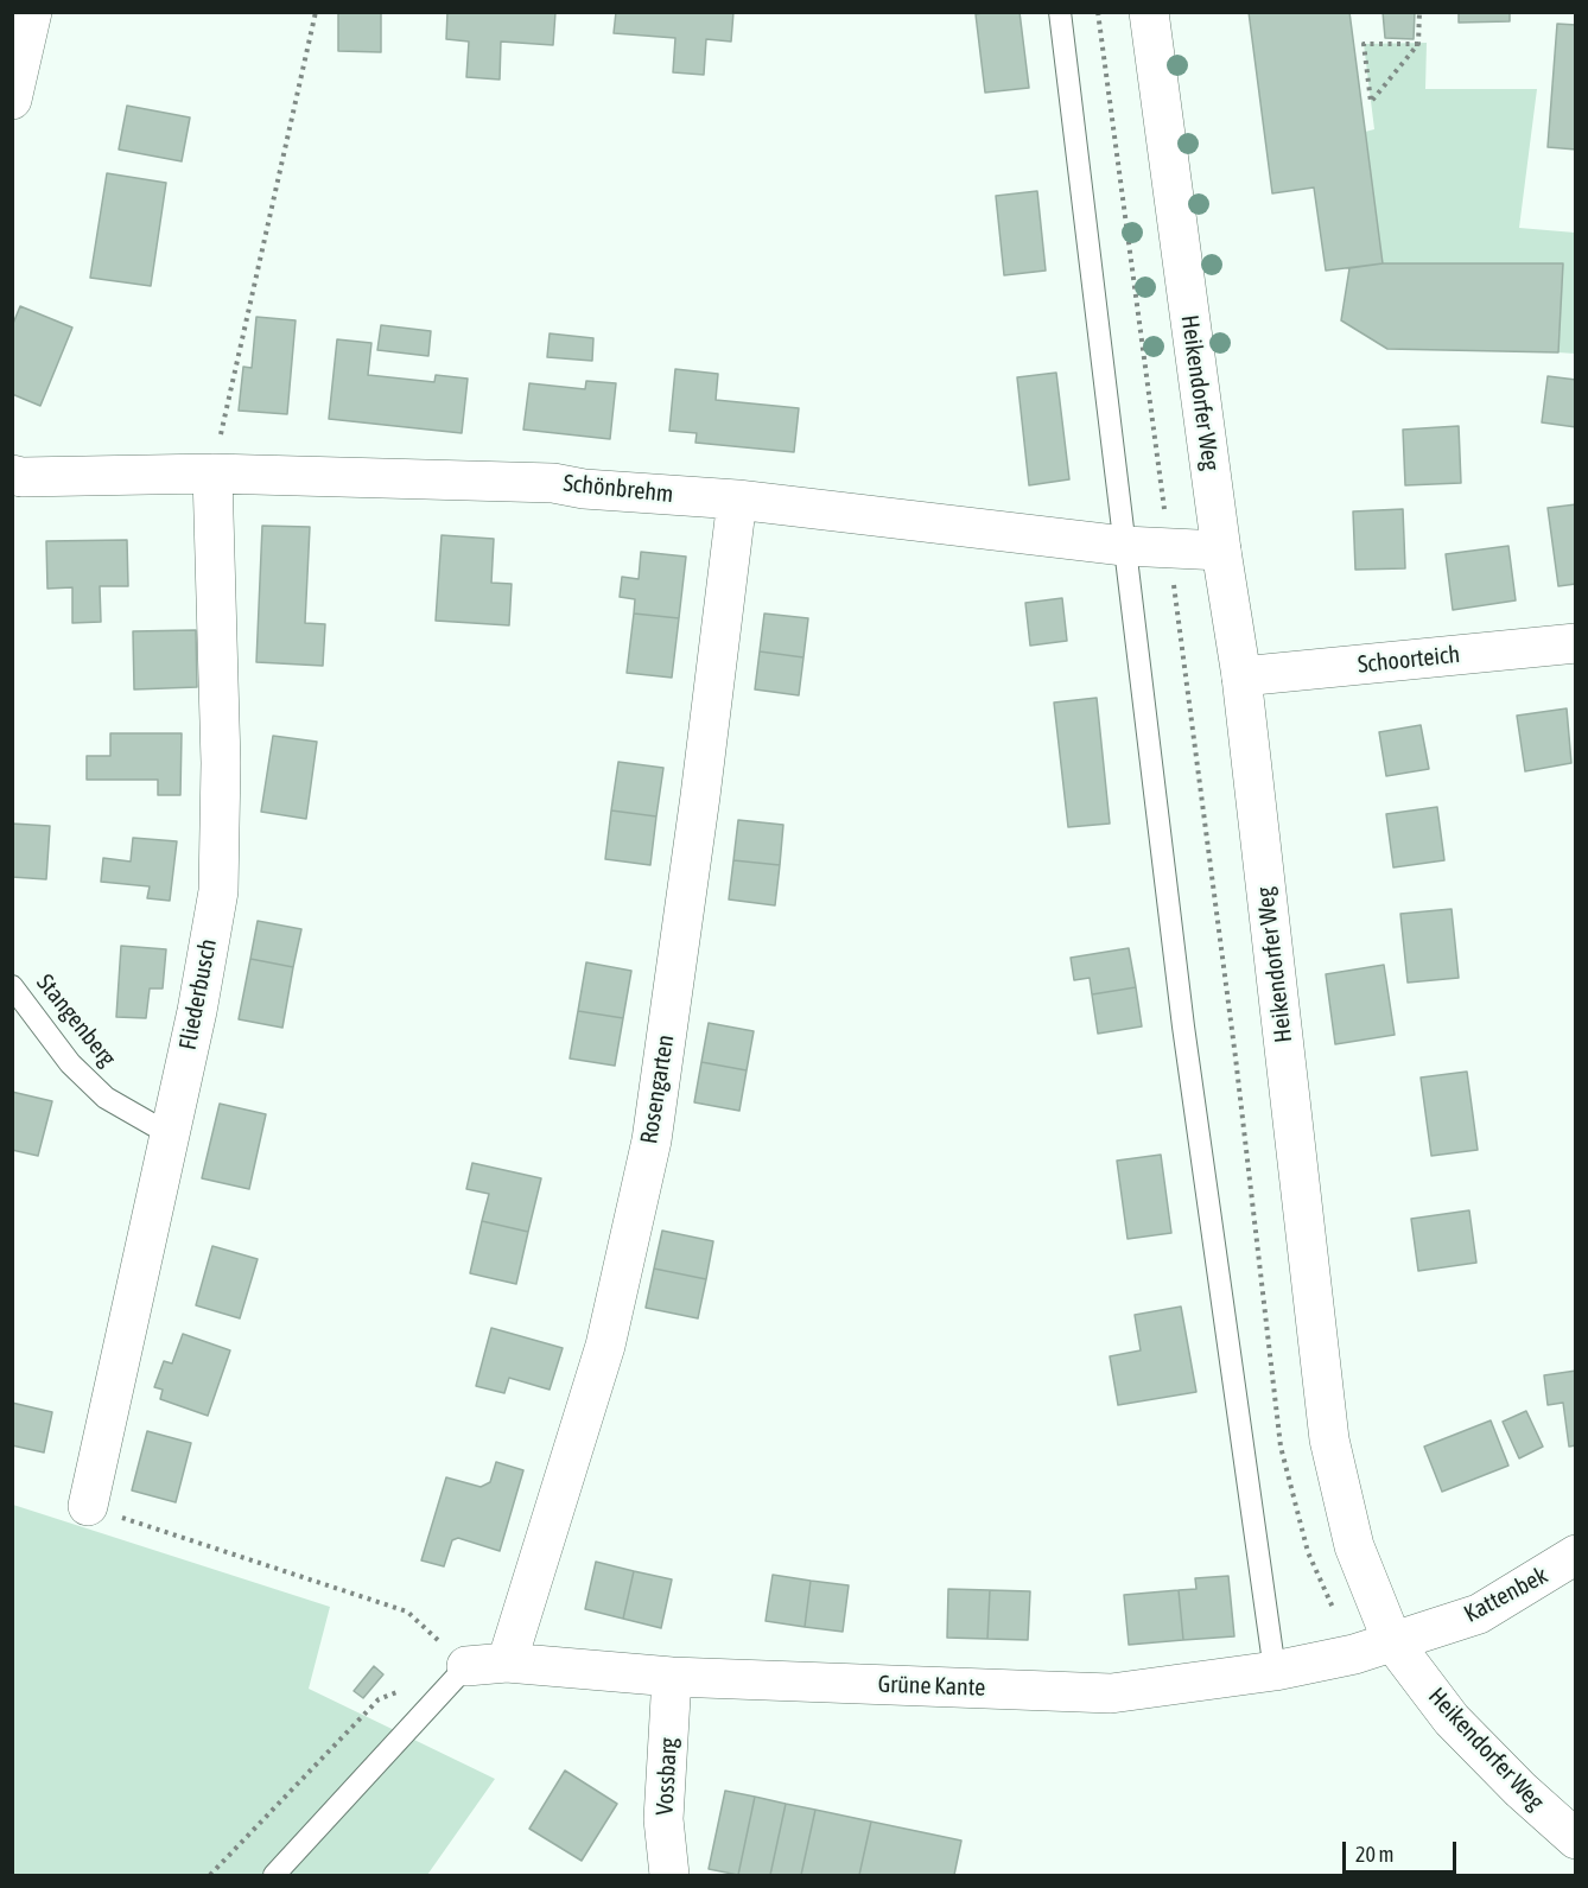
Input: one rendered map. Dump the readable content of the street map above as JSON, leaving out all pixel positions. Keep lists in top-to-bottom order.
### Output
{
  "streets": {
    "street": [
      "Heikendorfer Weg",
      "Schönbrehm",
      "Schoorteich",
      "Fliederbusch",
      "Rosengarten",
      "Kattenbek",
      "Grüne Kante",
      "Vossbarg"
    ],
    "lane": ["Stangenberg"]
  },
  "crossings": [
    ["Heikendorfer Weg", "Schönbrehm"],
    ["Heikendorfer Weg", "Schoorteich"],
    ["Heikendorfer Weg", "Kattenbek"],
    ["Heikendorfer Weg", "Grüne Kante"],
    ["Schönbrehm", "Fliederbusch"],
    ["Schönbrehm", "Rosengarten"],
    ["Fliederbusch", "Stangenberg"],
    ["Rosengarten", "Grüne Kante"],
    ["Kattenbek", "Grüne Kante"],
    ["Grüne Kante", "Vossbarg"]
  ],
  "scale_bar": "20 m"
}
